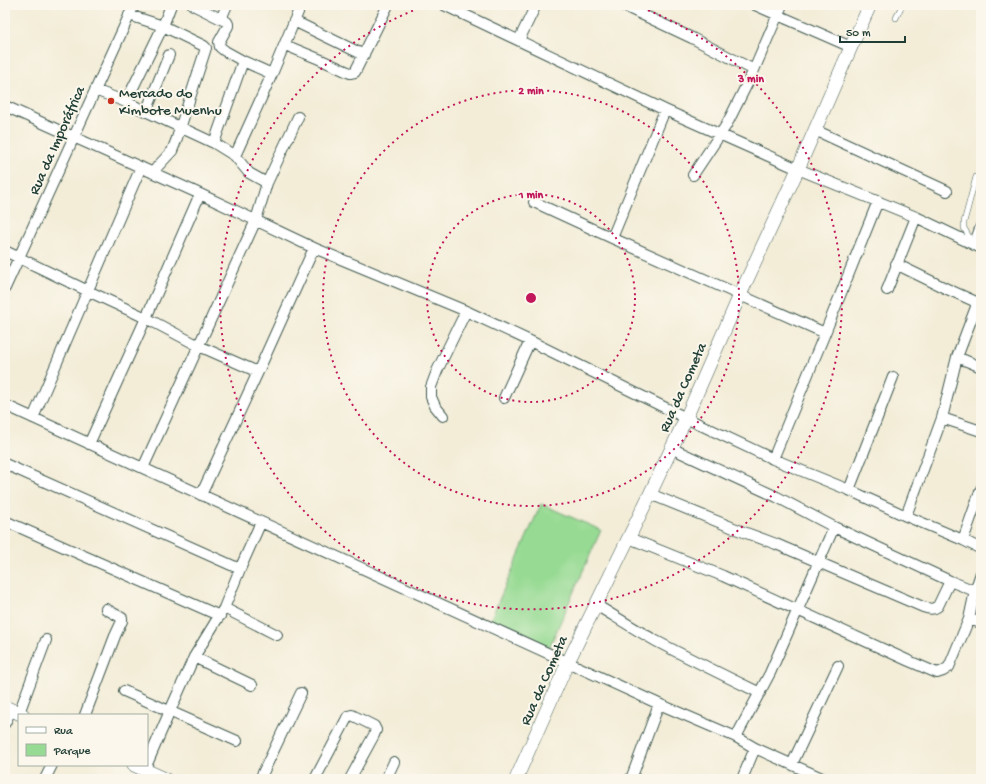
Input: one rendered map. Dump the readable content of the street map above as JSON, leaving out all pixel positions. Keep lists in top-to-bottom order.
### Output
{
  "streets": {
    "street": ["Rua da Imporáfrica", "Rua da Cometa"]
  },
  "places": ["Mercado do Kimbote Muenhu"],
  "legend": ["Rua", "Parque"],
  "scale_bar": "50 m",
  "rings": ["3 min", "2 min", "1 min"]
}
